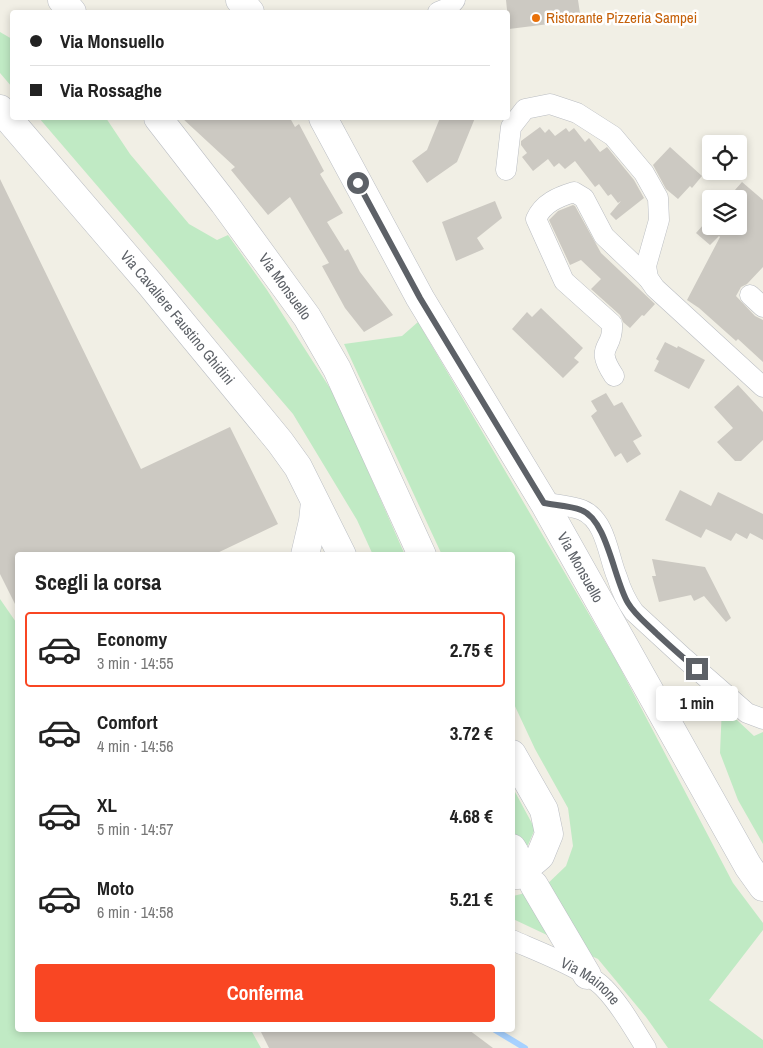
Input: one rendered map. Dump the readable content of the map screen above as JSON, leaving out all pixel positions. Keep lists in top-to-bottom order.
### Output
{
  "streets": {
    "main road": ["Via Monsuello", "Via Cavaliere Faustino Ghidini"],
    "street": ["Via Mainone"]
  },
  "places": ["Ristorante Pizzeria Sampei"],
  "page": {
    "banner": ["Via Monsuello", "Via Rossaghe"],
    "heading": "Scegli la corsa",
    "list": [
      {
        "name": "Economy",
        "note": "3 min · 14:55",
        "value": "2.75 €"
      },
      {
        "name": "Comfort",
        "note": "4 min · 14:56",
        "value": "3.72 €"
      },
      {
        "name": "XL",
        "note": "5 min · 14:57",
        "value": "4.68 €"
      },
      {
        "name": "Moto",
        "note": "6 min · 14:58",
        "value": "5.21 €"
      }
    ],
    "bubble": "1 min",
    "buttons": "Conferma"
  }
}
